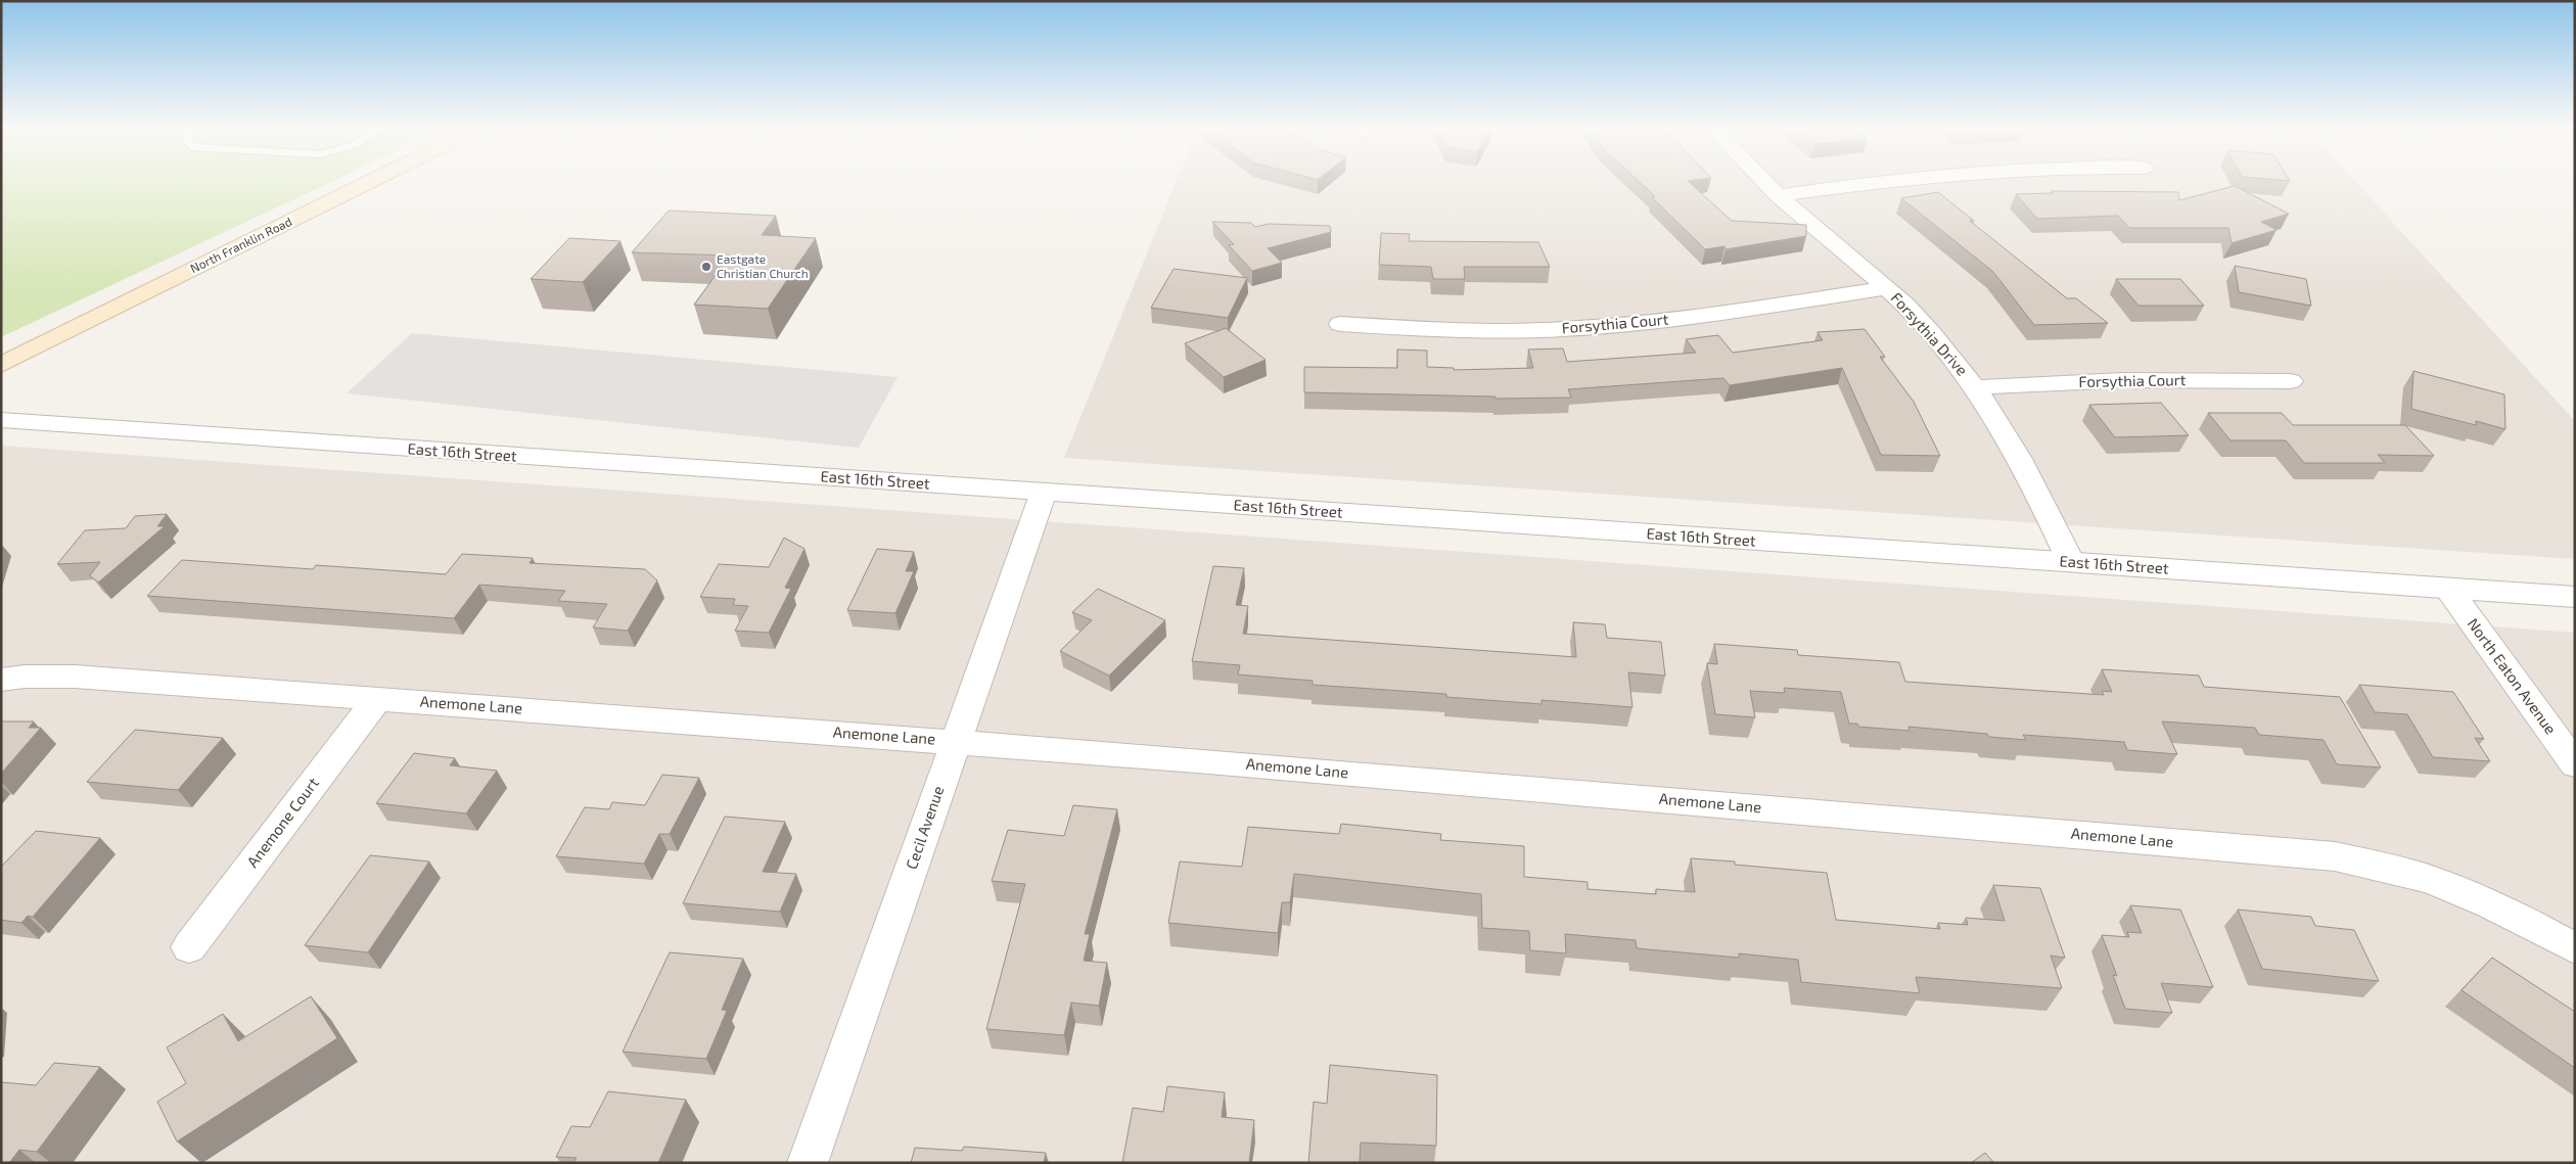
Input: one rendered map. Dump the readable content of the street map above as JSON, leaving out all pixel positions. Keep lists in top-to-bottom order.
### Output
{
  "streets": {
    "main road": ["North Franklin Road"],
    "street": [
      "Forsythia Court",
      "Forsythia Drive",
      "East 16th Street",
      "North Eaton Avenue",
      "Anemone Lane",
      "Anemone Court",
      "Cecil Avenue"
    ]
  },
  "crossings": [
    ["Forsythia Court", "Forsythia Drive"],
    ["Forsythia Drive", "East 16th Street"],
    ["East 16th Street", "North Eaton Avenue"],
    ["East 16th Street", "Cecil Avenue"],
    ["Anemone Lane", "Anemone Court"],
    ["Anemone Lane", "Cecil Avenue"]
  ],
  "places": ["Eastgate Christian Church"]
}
